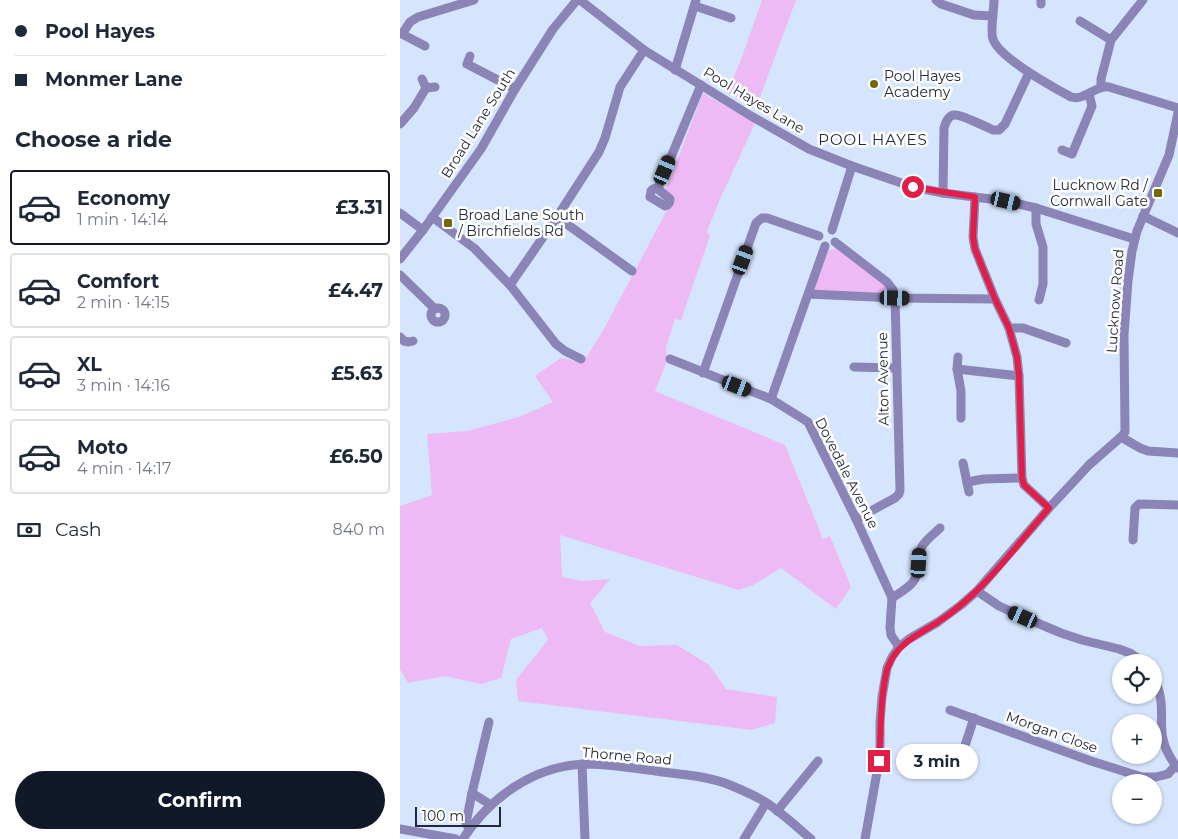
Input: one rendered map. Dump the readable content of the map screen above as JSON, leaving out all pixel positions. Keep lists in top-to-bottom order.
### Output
{
  "streets": {
    "street": [
      "Pool Hayes Lane",
      "Broad Lane South",
      "Lucknow Road",
      "Alton Avenue",
      "Dovedale Avenue",
      "Morgan Close",
      "Thorne Road"
    ]
  },
  "crossings": [
    ["Pool Hayes Lane", "Broad Lane South"],
    ["Pool Hayes Lane", "Lucknow Road"],
    ["Alton Avenue", "Dovedale Avenue"]
  ],
  "districts": ["POOL HAYES"],
  "places": {
    "other": ["Pool Hayes Academy"],
    "transit": ["Lucknow Rd / Cornwall Gate", "Broad Lane South / Birchfields Rd"]
  },
  "scale_bar": "100 m",
  "page": {
    "banner": ["Pool Hayes", "Monmer Lane"],
    "heading": "Choose a ride",
    "list": [
      {
        "name": "Economy",
        "note": "1 min · 14:14",
        "value": "£3.31"
      },
      {
        "name": "Comfort",
        "note": "2 min · 14:15",
        "value": "£4.47"
      },
      {
        "name": "XL",
        "note": "3 min · 14:16",
        "value": "£5.63"
      },
      {
        "name": "Moto",
        "note": "4 min · 14:17",
        "value": "£6.50"
      }
    ],
    "pay": ["Cash", "840 m"],
    "map_buttons": ["+", "−"],
    "bubble": "3 min",
    "buttons": "Confirm",
    "scale": "100 m"
  }
}
